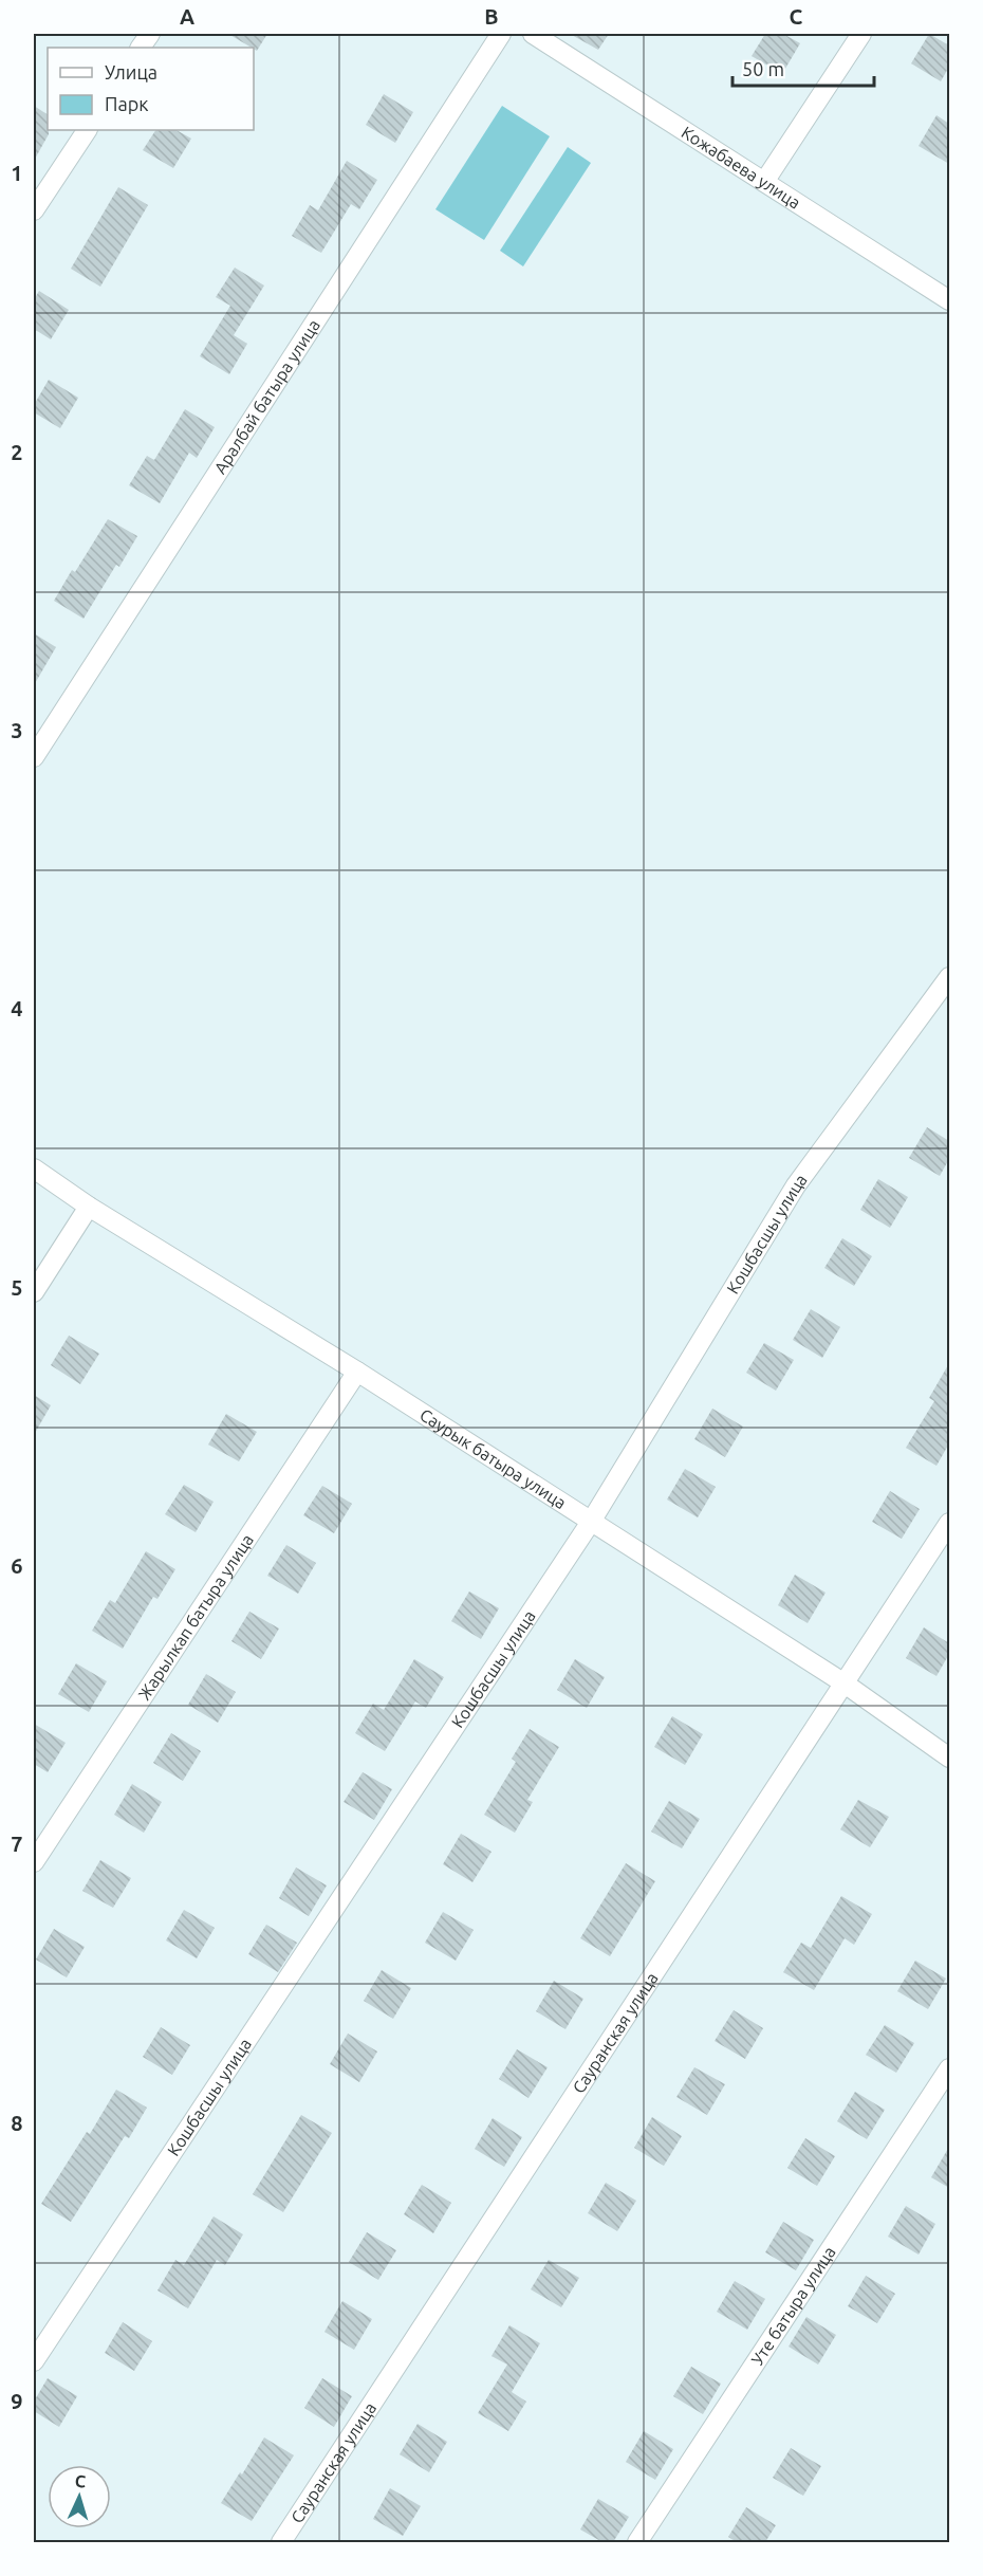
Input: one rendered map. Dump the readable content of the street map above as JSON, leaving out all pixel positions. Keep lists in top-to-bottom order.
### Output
{
  "streets": {
    "street": [
      "Кожабаева улица",
      "Аралбай батыра улица",
      "Кошбасшы улица",
      "Саурык батыра улица",
      "Жарылкап батыра улица",
      "Сауранская улица",
      "Уте батыра улица"
    ]
  },
  "crossings": [
    ["Кошбасшы улица", "Саурык батыра улица"],
    ["Саурык батыра улица", "Жарылкап батыра улица"],
    ["Саурык батыра улица", "Сауранская улица"]
  ],
  "legend": ["Улица", "Парк"],
  "scale_bar": "50 m",
  "north": "top",
  "grid": {
    "columns": ["A", "B", "C"],
    "rows": [
      "1",
      "2",
      "3",
      "4",
      "5",
      "6",
      "7",
      "8",
      "9"
    ]
  }
}
